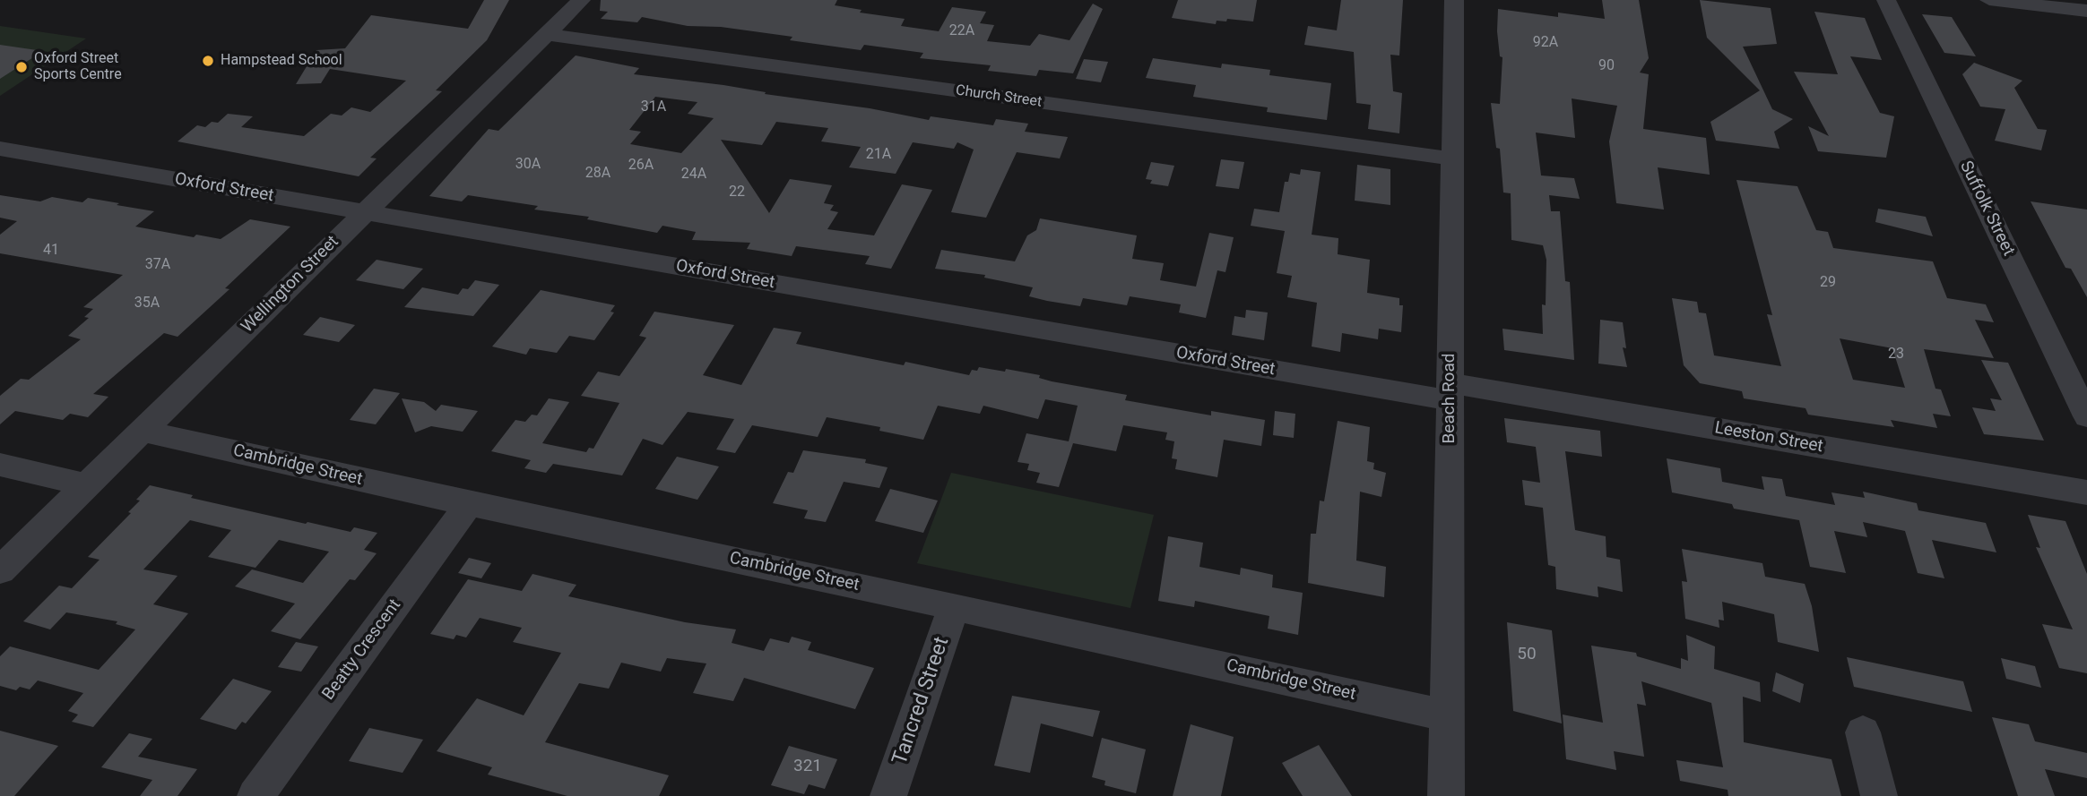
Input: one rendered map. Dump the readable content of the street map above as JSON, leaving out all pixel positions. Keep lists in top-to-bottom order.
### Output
{
  "streets": {
    "street": [
      "Church Street",
      "Oxford Street",
      "Suffolk Street",
      "Wellington Street",
      "Beach Road",
      "Leeston Street",
      "Cambridge Street",
      "Beatty Crescent",
      "Tancred Street"
    ]
  },
  "crossings": [
    ["Church Street", "Wellington Street"],
    ["Church Street", "Beach Road"],
    ["Oxford Street", "Wellington Street"],
    ["Oxford Street", "Beach Road"],
    ["Oxford Street", "Leeston Street"],
    ["Wellington Street", "Cambridge Street"],
    ["Beach Road", "Leeston Street"],
    ["Beach Road", "Cambridge Street"],
    ["Cambridge Street", "Beatty Crescent"],
    ["Cambridge Street", "Tancred Street"]
  ],
  "places": ["Hampstead School", "Oxford Street Sports Centre"],
  "house_numbers": [
    "22A",
    "92A",
    "90",
    "31A",
    "21A",
    "30A",
    "26A",
    "28A",
    "24A",
    "22",
    "41",
    "37A",
    "29",
    "35A",
    "23",
    "50",
    "321"
  ]
}
